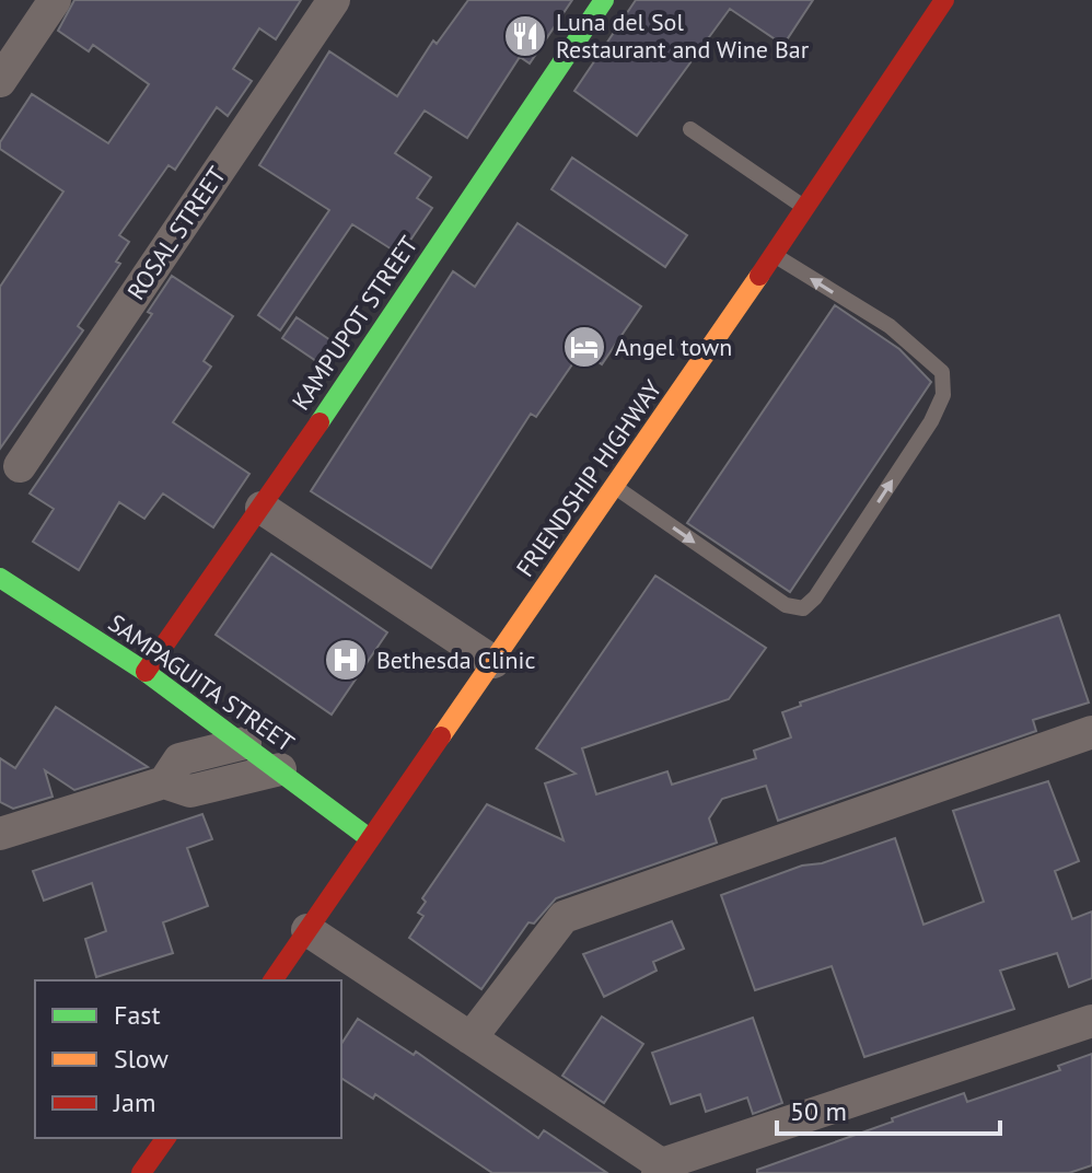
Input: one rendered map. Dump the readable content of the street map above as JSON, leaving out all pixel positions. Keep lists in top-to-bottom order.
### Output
{
  "streets": {
    "main road": ["KAMPUPOT STREET", "FRIENDSHIP HIGHWAY", "SAMPAGUITA STREET"],
    "street": ["ROSAL STREET"]
  },
  "crossings": [
    ["KAMPUPOT STREET", "SAMPAGUITA STREET"],
    ["FRIENDSHIP HIGHWAY", "SAMPAGUITA STREET"]
  ],
  "places": {
    "restaurant": ["Luna del Sol Restaurant and Wine Bar"],
    "hotel": ["Angel town"],
    "hospital": ["Bethesda Clinic"]
  },
  "legend": ["Fast", "Slow", "Jam"],
  "scale_bar": "50 m"
}
